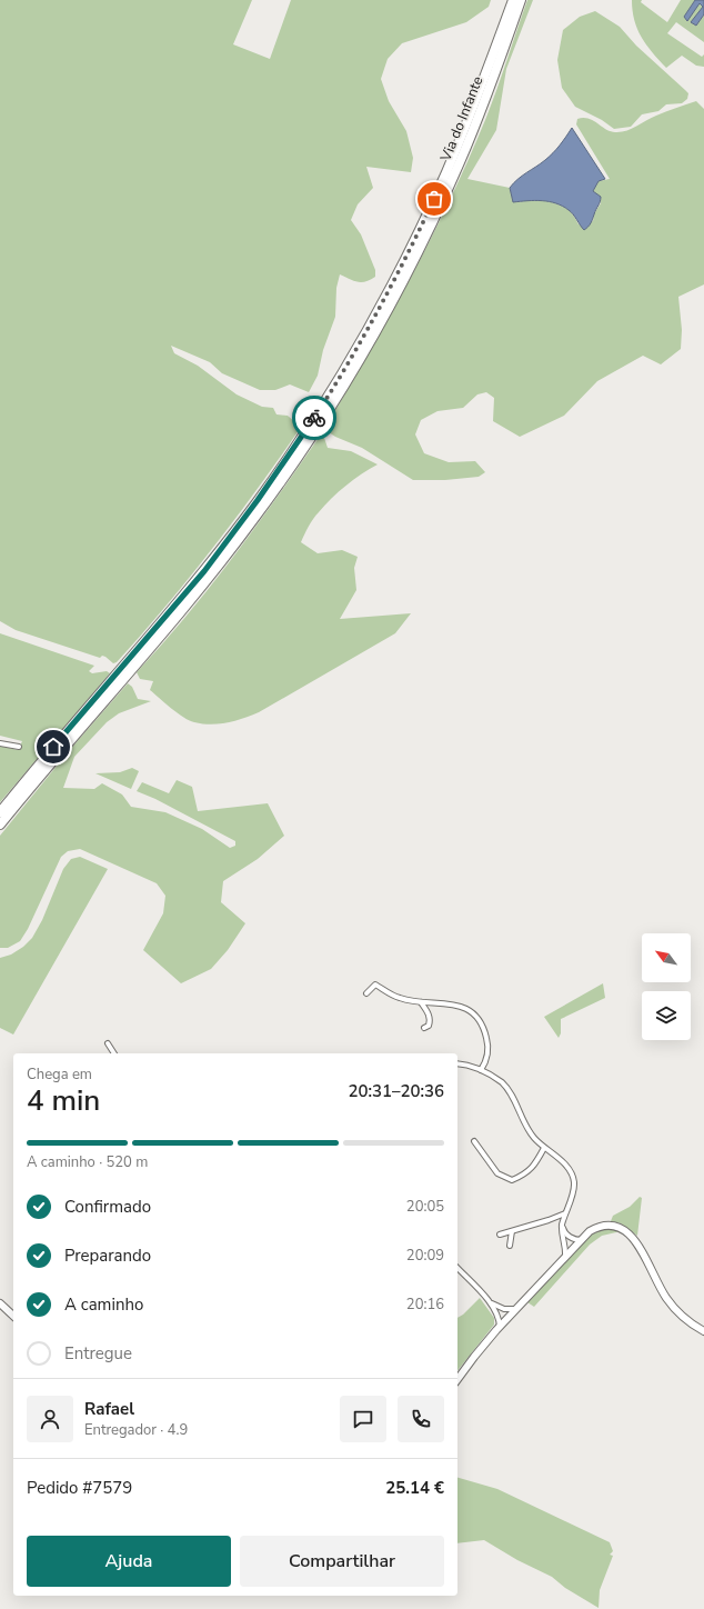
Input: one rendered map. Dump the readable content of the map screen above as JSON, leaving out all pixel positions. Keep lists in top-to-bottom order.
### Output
{
  "streets": {
    "highway": ["Via do Infante"]
  },
  "north": "top left",
  "page": {
    "heading": ["4 min", "Chega em", "20:31–20:36"],
    "panel": [
      "Rafael",
      "Entregador · 4.9",
      "Pedido #7579",
      "25.14 €"
    ],
    "bar": "A caminho · 520 m",
    "list": [
      ["Confirmado", "20:05"],
      ["Preparando", "20:09"],
      ["A caminho", "20:16"],
      "Entregue"
    ],
    "buttons": ["Ajuda", "Compartilhar"]
  }
}
